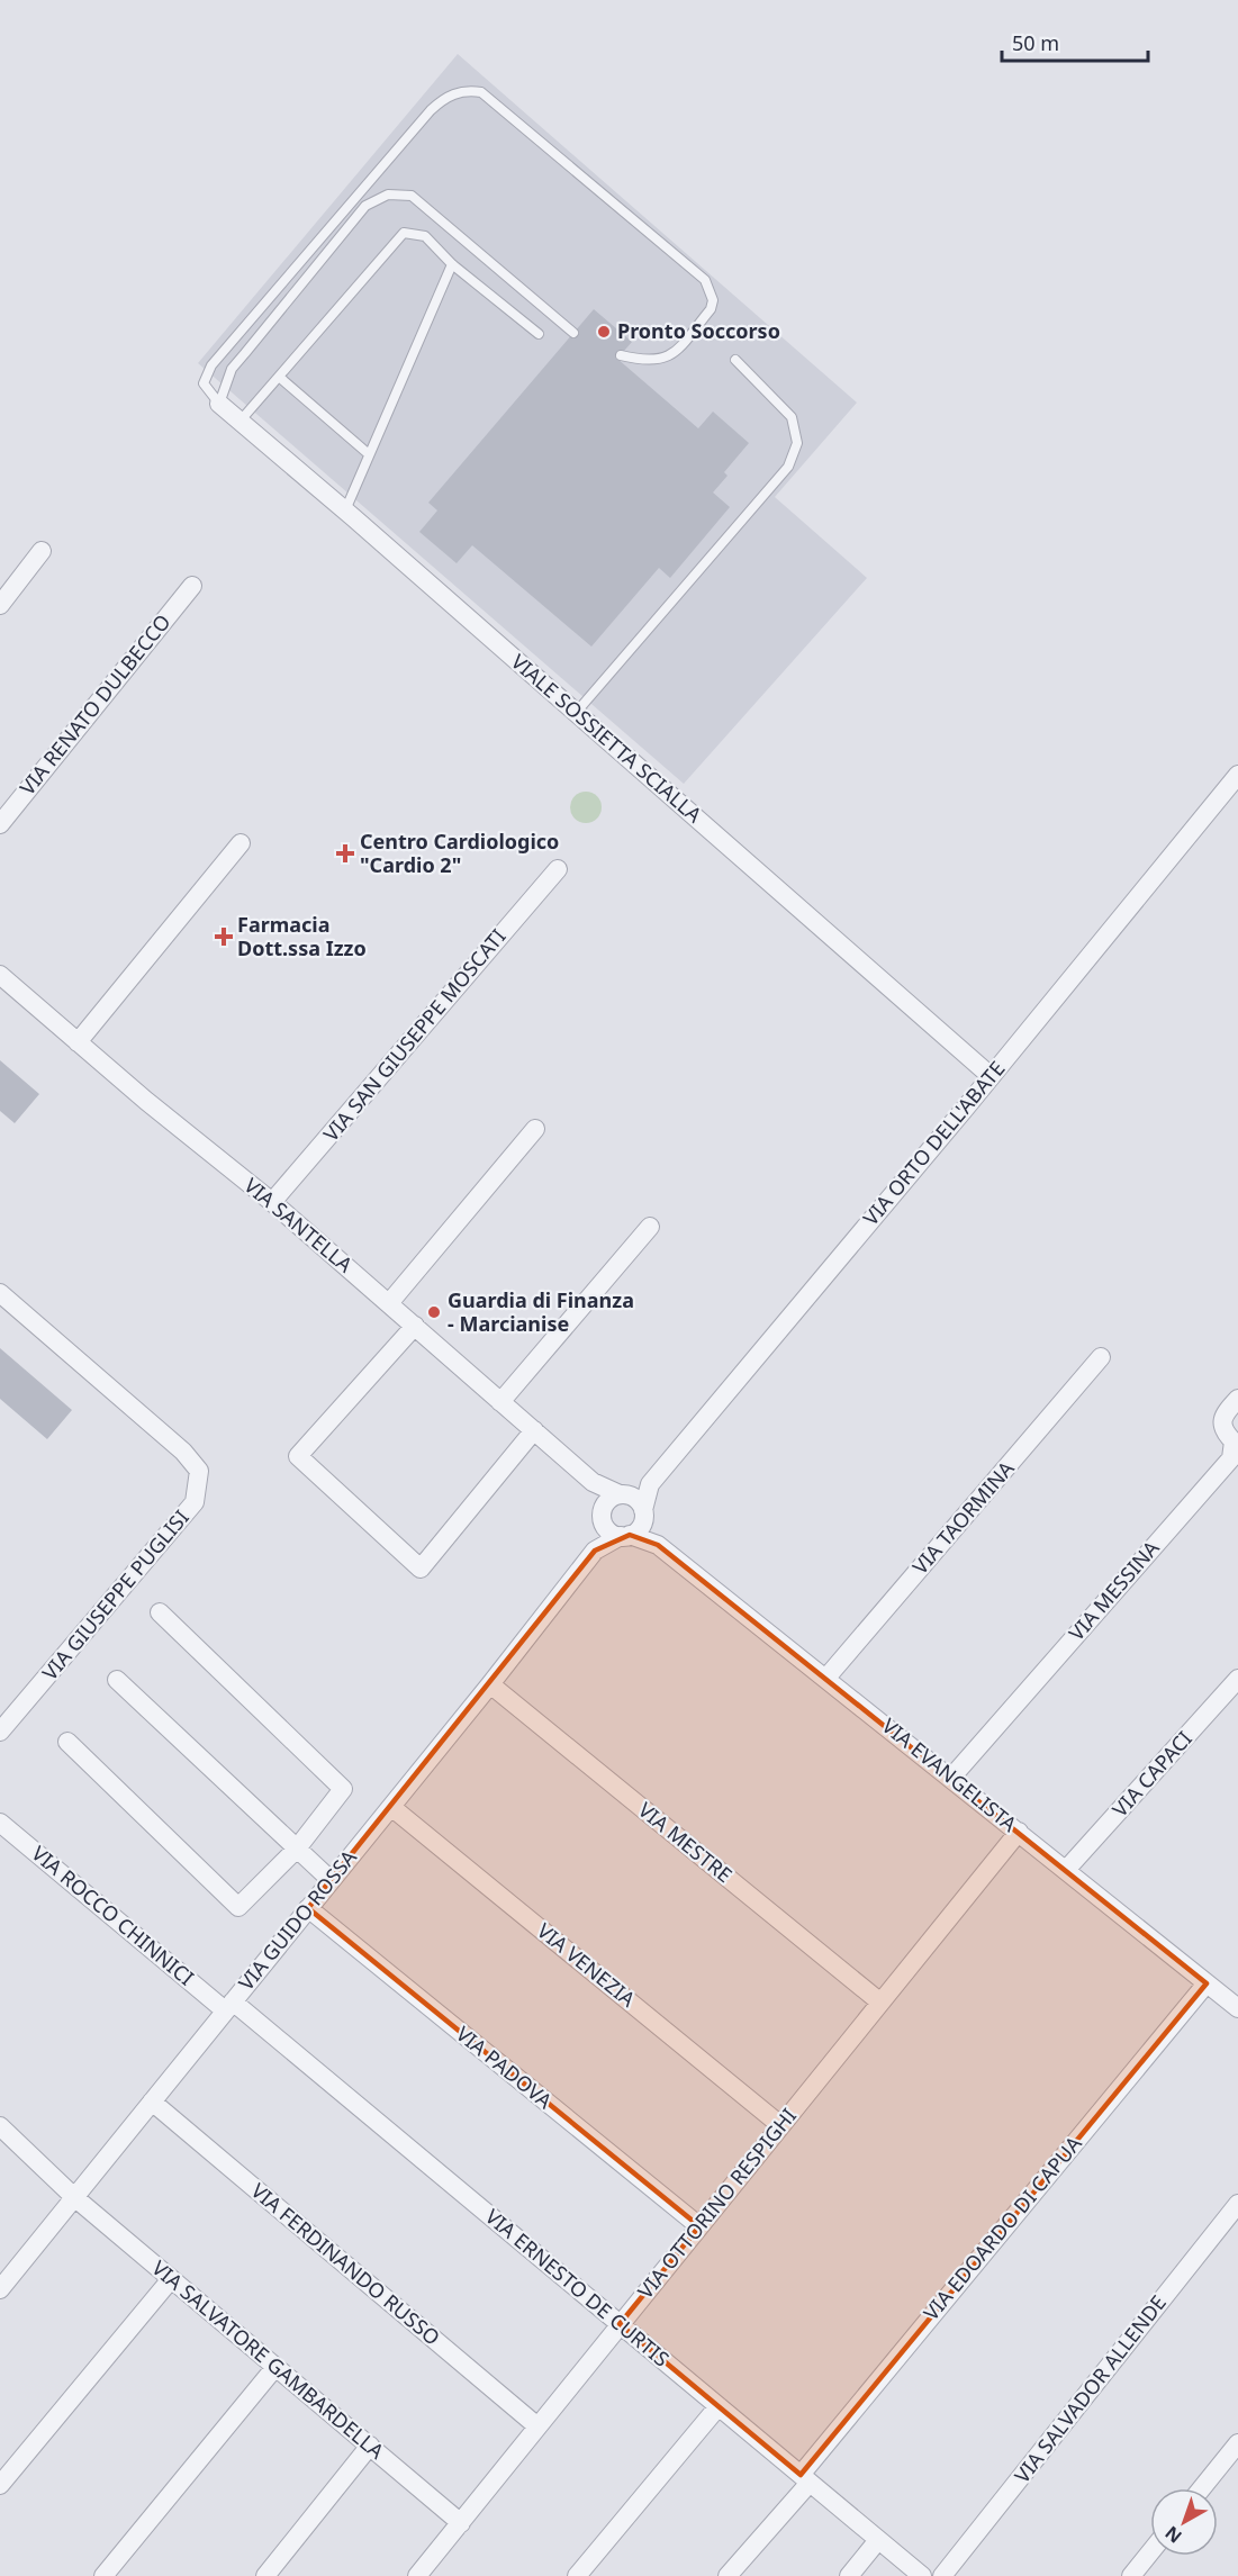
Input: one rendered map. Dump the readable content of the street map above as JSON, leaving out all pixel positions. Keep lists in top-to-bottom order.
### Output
{
  "streets": {
    "street": [
      "VIA RENATO DULBECCO",
      "VIALE SOSSIETTA SCIALLA",
      "VIA SAN GIUSEPPE MOSCATI",
      "VIA ORTO DELL'ABATE",
      "VIA SANTELLA",
      "VIA TAORMINA",
      "VIA MESSINA",
      "VIA GIUSEPPE PUGLISI",
      "VIA CAPACI",
      "VIA EVANGELISTA",
      "VIA MESTRE",
      "VIA ROCCO CHINNICI",
      "VIA GUIDO ROSSA",
      "VIA VENEZIA",
      "VIA PADOVA",
      "VIA OTTORINO RESPIGHI",
      "VIA EDOARDO DI CAPUA",
      "VIA FERDINANDO RUSSO",
      "VIA ERNESTO DE CURTIS",
      "VIA SALVATORE GAMBARDELLA",
      "VIA SALVADOR ALLENDE"
    ]
  },
  "crossings": [
    ["VIALE SOSSIETTA SCIALLA", "VIA ORTO DELL'ABATE"],
    ["VIA SAN GIUSEPPE MOSCATI", "VIA SANTELLA"],
    ["VIA ORTO DELL'ABATE", "VIA SANTELLA"],
    ["VIA ORTO DELL'ABATE", "VIA EVANGELISTA"],
    ["VIA ORTO DELL'ABATE", "VIA GUIDO ROSSA"],
    ["VIA SANTELLA", "VIA EVANGELISTA"],
    ["VIA SANTELLA", "VIA GUIDO ROSSA"],
    ["VIA TAORMINA", "VIA EVANGELISTA"],
    ["VIA MESSINA", "VIA EVANGELISTA"],
    ["VIA CAPACI", "VIA EVANGELISTA"],
    ["VIA EVANGELISTA", "VIA GUIDO ROSSA"],
    ["VIA EVANGELISTA", "VIA OTTORINO RESPIGHI"],
    ["VIA EVANGELISTA", "VIA EDOARDO DI CAPUA"],
    ["VIA MESTRE", "VIA GUIDO ROSSA"],
    ["VIA MESTRE", "VIA OTTORINO RESPIGHI"],
    ["VIA ROCCO CHINNICI", "VIA GUIDO ROSSA"],
    ["VIA ROCCO CHINNICI", "VIA ERNESTO DE CURTIS"],
    ["VIA GUIDO ROSSA", "VIA VENEZIA"],
    ["VIA GUIDO ROSSA", "VIA PADOVA"],
    ["VIA GUIDO ROSSA", "VIA FERDINANDO RUSSO"],
    ["VIA GUIDO ROSSA", "VIA ERNESTO DE CURTIS"],
    ["VIA GUIDO ROSSA", "VIA SALVATORE GAMBARDELLA"],
    ["VIA VENEZIA", "VIA OTTORINO RESPIGHI"],
    ["VIA PADOVA", "VIA OTTORINO RESPIGHI"],
    ["VIA OTTORINO RESPIGHI", "VIA FERDINANDO RUSSO"],
    ["VIA OTTORINO RESPIGHI", "VIA ERNESTO DE CURTIS"],
    ["VIA OTTORINO RESPIGHI", "VIA SALVATORE GAMBARDELLA"],
    ["VIA EDOARDO DI CAPUA", "VIA ERNESTO DE CURTIS"]
  ],
  "places": {
    "other": ["Pronto Soccorso", "Guardia di Finanza - Marcianise"],
    "health": ["Centro Cardiologico \"Cardio 2\"", "Farmacia Dott.ssa Izzo"]
  },
  "scale_bar": "50 m",
  "north": "bottom left"
}
